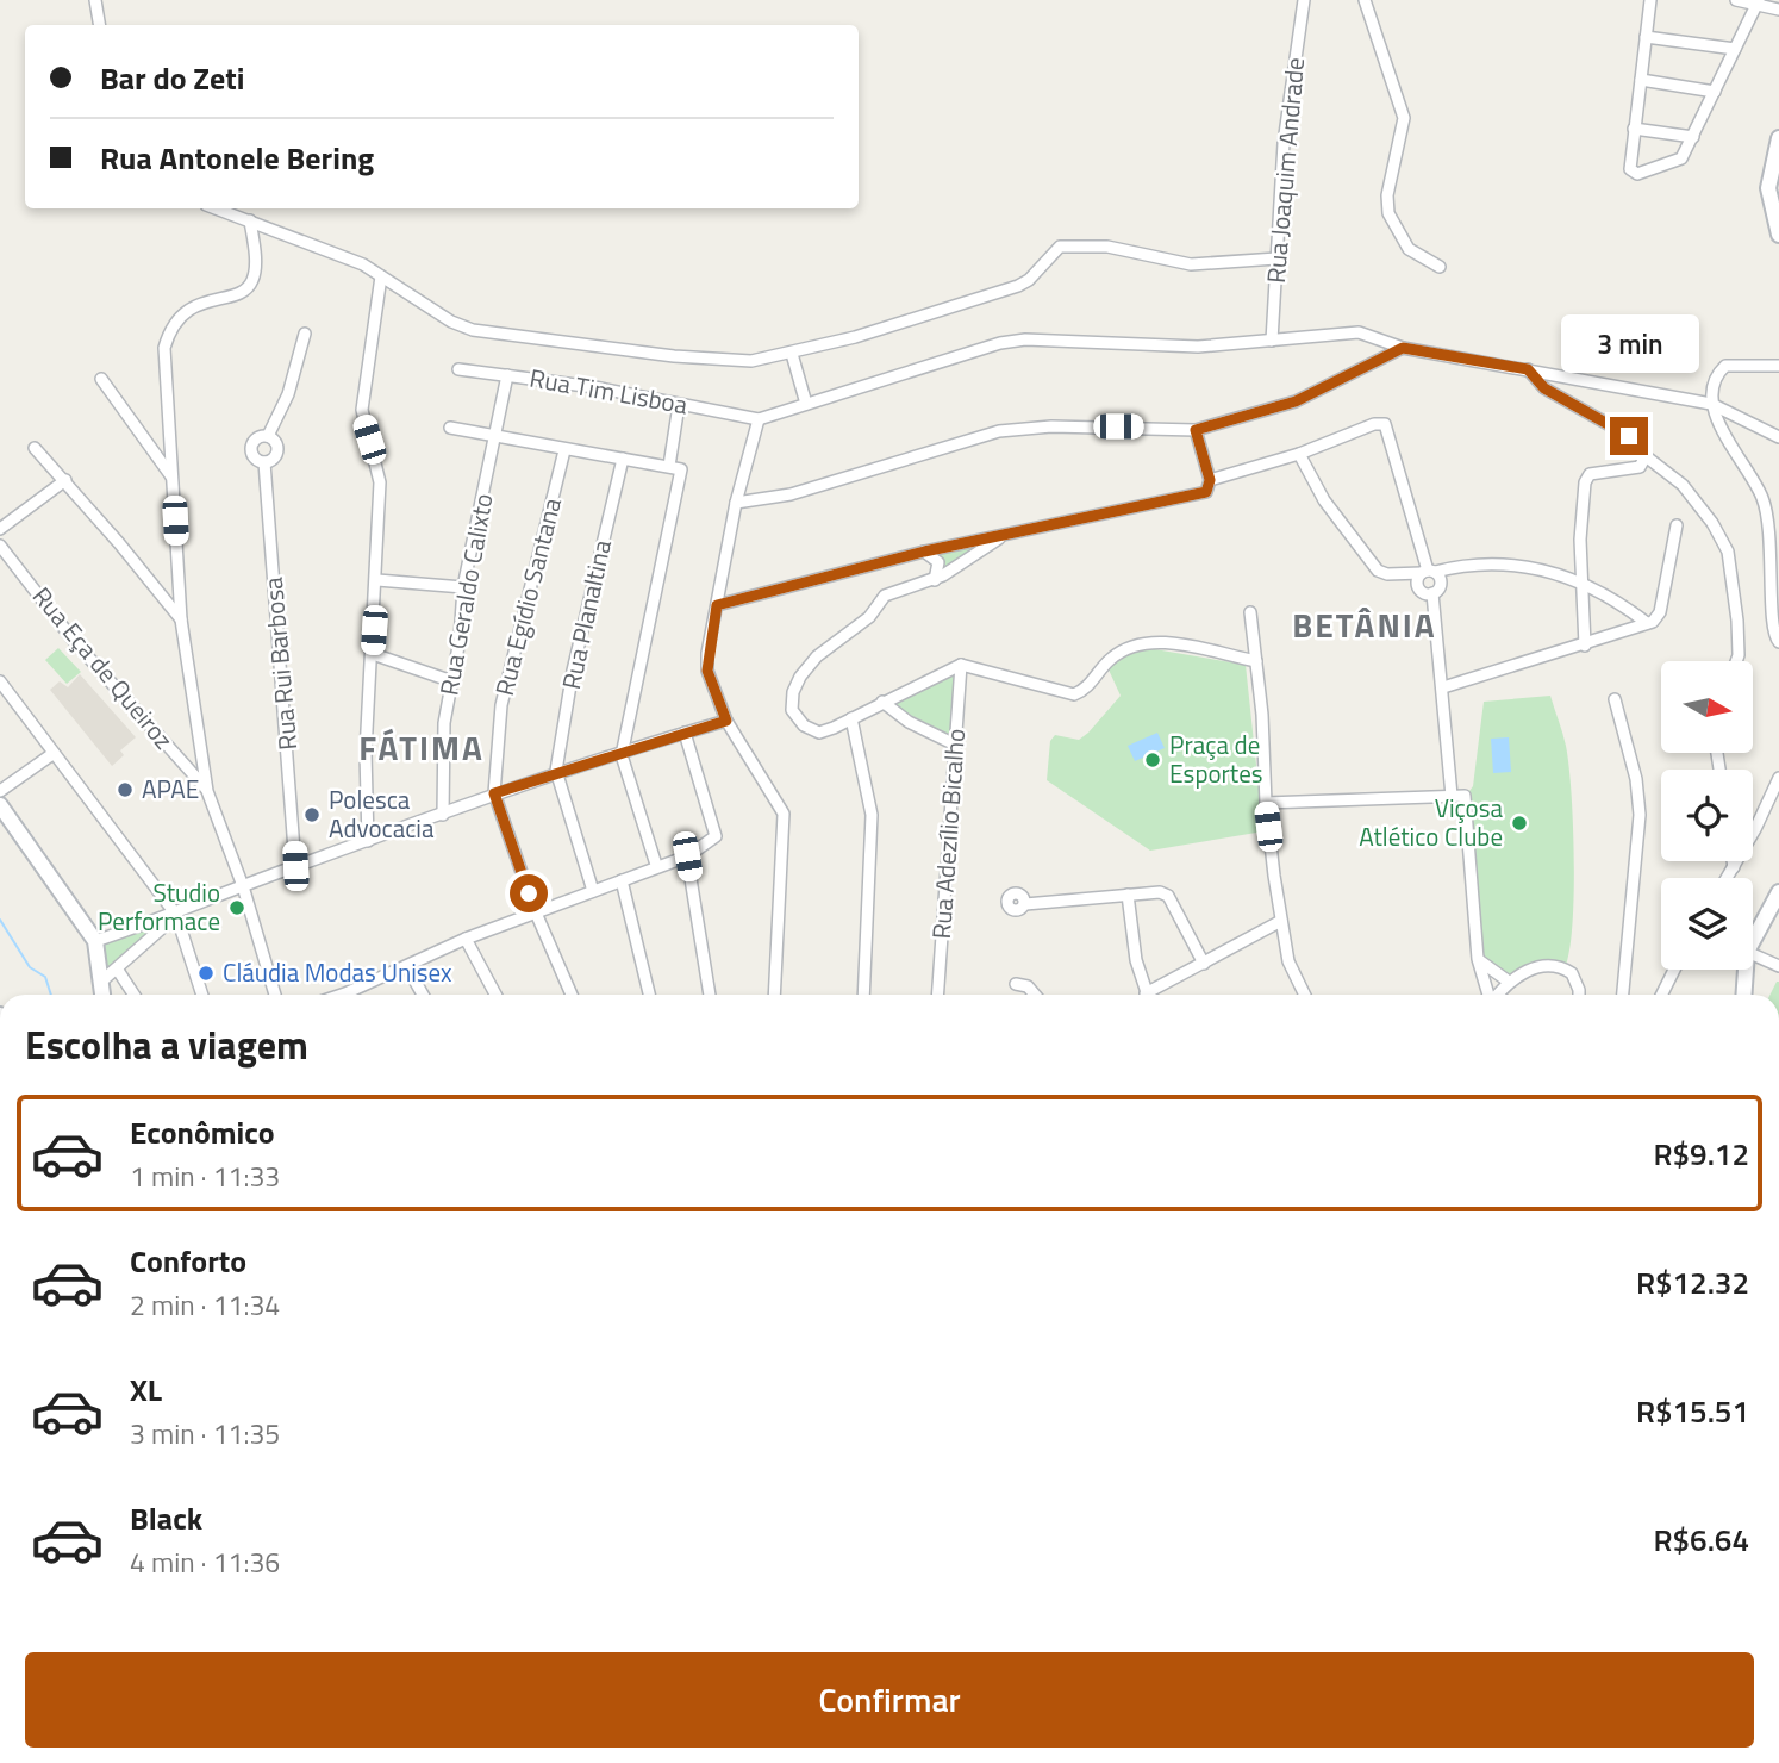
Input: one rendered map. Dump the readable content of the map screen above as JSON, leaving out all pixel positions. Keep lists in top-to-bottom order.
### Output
{
  "streets": {
    "street": [
      "Rua Joaquim Andrade",
      "Rua Tim Lisboa",
      "Rua Geraldo Calixto",
      "Rua Egídio Santana",
      "Rua Planaltina",
      "Rua Rui Barbosa",
      "Rua Eça de Queiroz",
      "Rua Adezílio Bicalho"
    ]
  },
  "crossings": [
    ["Rua Tim Lisboa", "Rua Geraldo Calixto"]
  ],
  "districts": ["BETÂNIA", "FÁTIMA"],
  "places": [
    "Praça de Esportes",
    "APAE",
    "Polesca Advocacia",
    "Viçosa Atlético Clube",
    "Studio Performace",
    "Cláudia Modas Unisex"
  ],
  "north": "right",
  "page": {
    "banner": ["Bar do Zeti", "Rua Antonele Bering"],
    "bubble": "3 min",
    "heading": "Escolha a viagem",
    "list": [
      {
        "name": "Econômico",
        "note": "1 min · 11:33",
        "value": "R$9.12"
      },
      {
        "name": "Conforto",
        "note": "2 min · 11:34",
        "value": "R$12.32"
      },
      {
        "name": "XL",
        "note": "3 min · 11:35",
        "value": "R$15.51"
      },
      {
        "name": "Black",
        "note": "4 min · 11:36",
        "value": "R$6.64"
      }
    ],
    "buttons": "Confirmar"
  }
}
